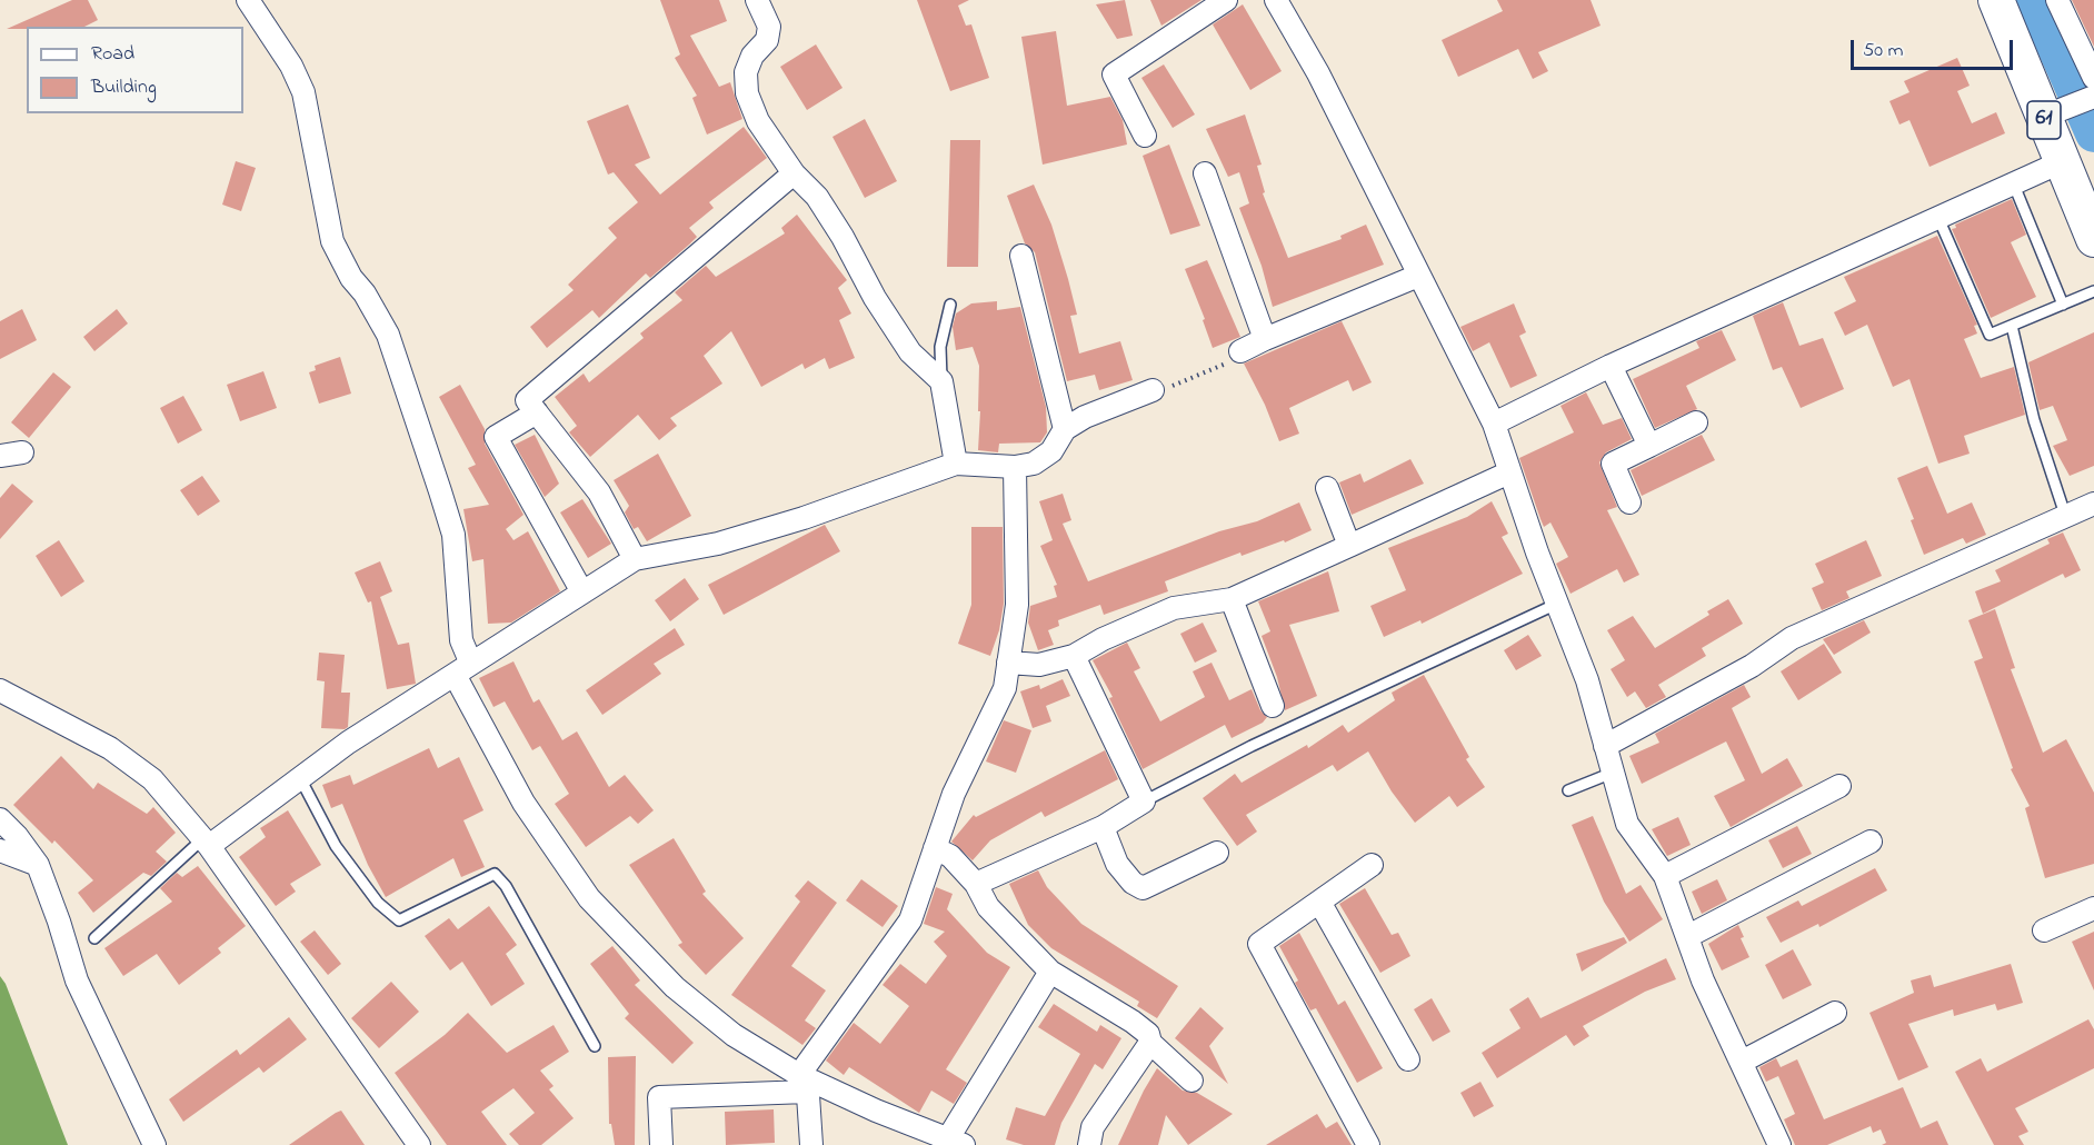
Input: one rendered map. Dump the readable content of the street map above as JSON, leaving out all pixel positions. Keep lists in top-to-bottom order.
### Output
{
  "streets": {
    "main road": ["61"]
  },
  "legend": ["Road", "Building"],
  "scale_bar": "50 m"
}
